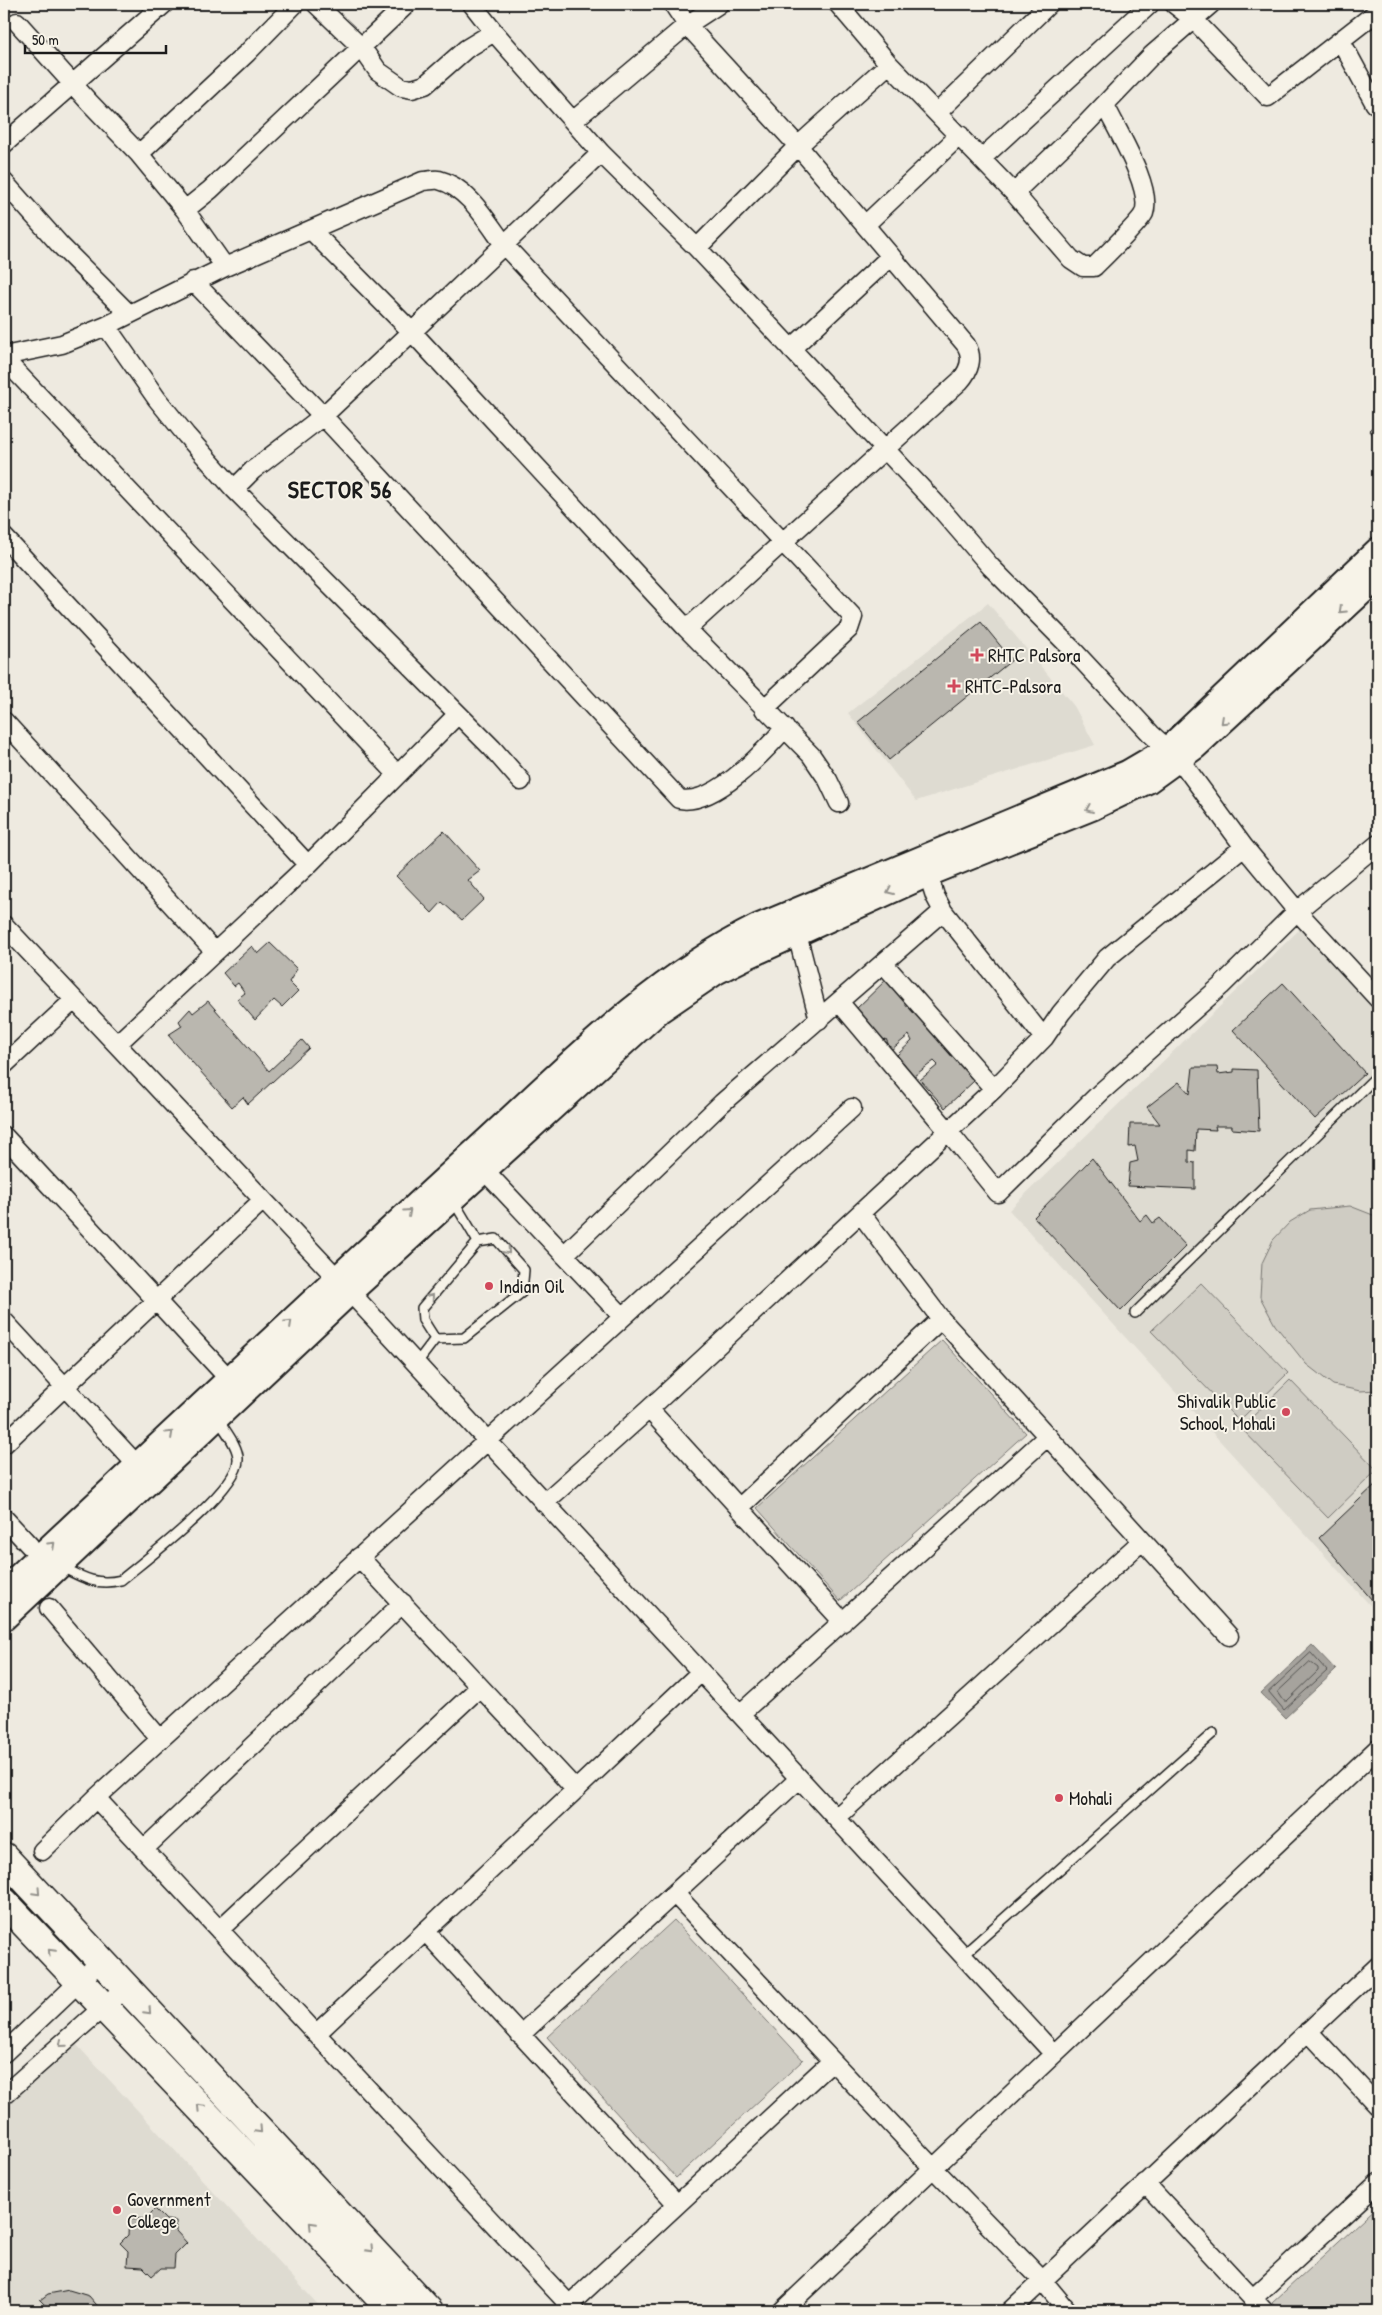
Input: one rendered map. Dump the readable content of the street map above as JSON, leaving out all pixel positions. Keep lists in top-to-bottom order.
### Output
{
  "districts": ["SECTOR 56"],
  "places": {
    "health": ["RHTC Palsora", "RHTC-Palsora"],
    "other": [
      "Indian Oil",
      "Shivalik Public School, Mohali",
      "Mohali",
      "Government College"
    ]
  },
  "scale_bar": "50 m"
}
